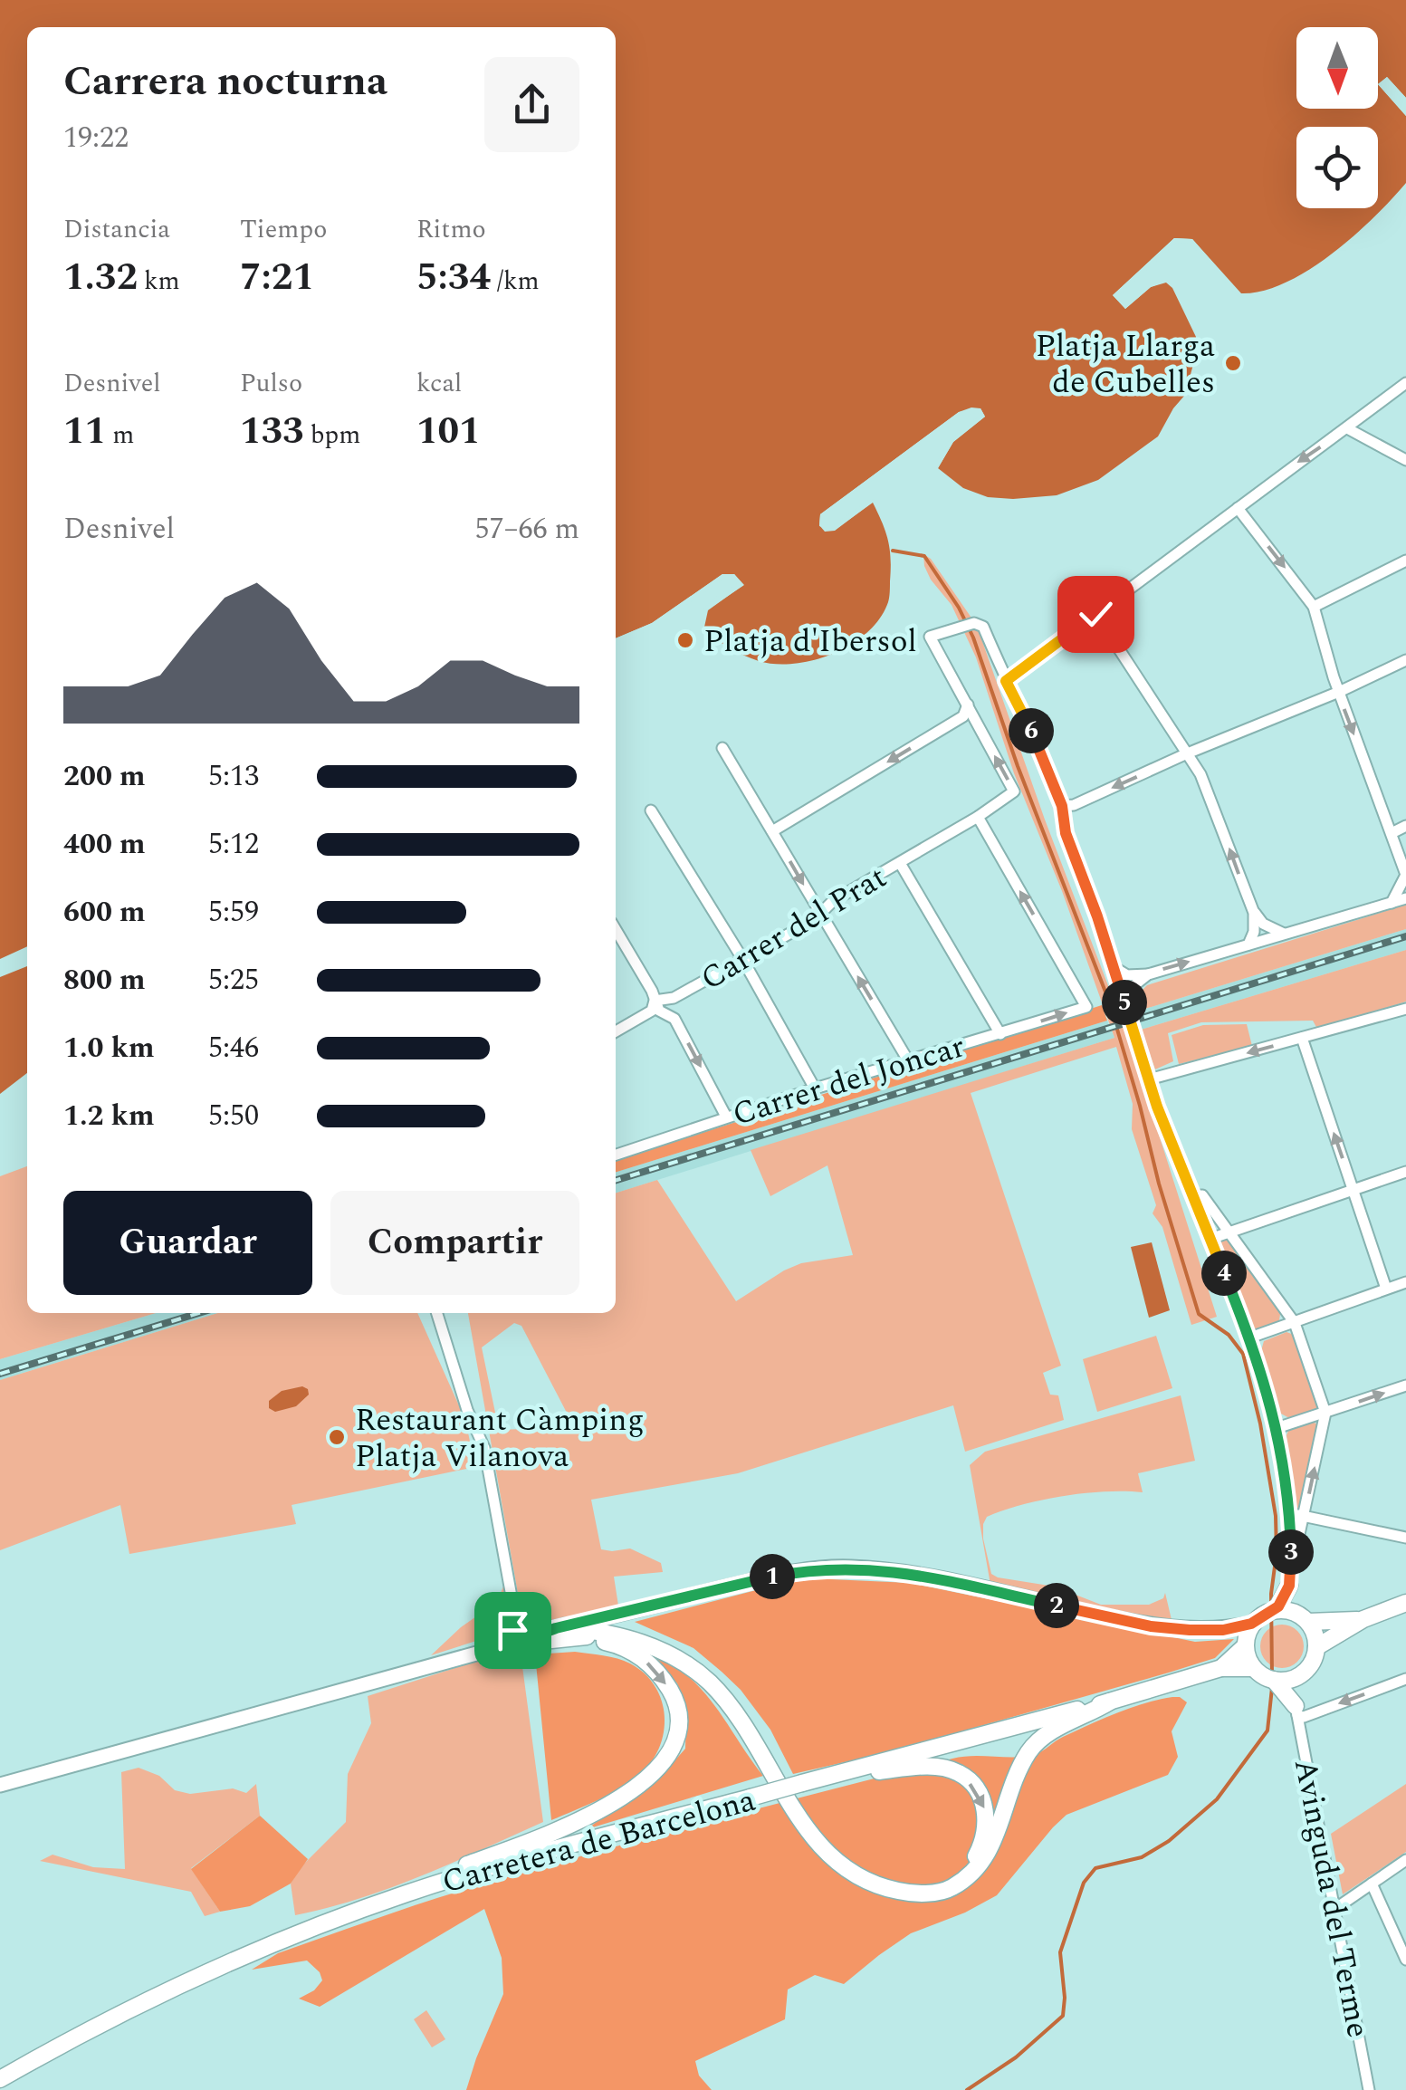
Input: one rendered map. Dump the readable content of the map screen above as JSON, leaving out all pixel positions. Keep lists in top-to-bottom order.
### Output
{
  "streets": {
    "main road": ["Carretera de Barcelona"],
    "street": ["Carrer del Prat", "Carrer del Joncar", "Avinguda del Terme"]
  },
  "crossings": [
    ["Carrer del Prat", "Carrer del Joncar"]
  ],
  "places": ["Platja Llarga de Cubelles", "Platja d'Ibersol", "Restaurant Càmping Platja Vilanova"],
  "north": "bottom",
  "page": {
    "heading": ["Carrera nocturna", "19:22"],
    "stats": [
      ["Distancia", "1.32 km"],
      ["Tiempo", "7:21"],
      ["Ritmo", "5:34 /km"],
      ["Desnivel", "11 m"],
      ["Pulso", "133 bpm"],
      ["kcal", "101"]
    ],
    "chart": ["Desnivel", "57–66 m"],
    "pins": [
      "6",
      "5",
      "4",
      "3",
      "1",
      "2"
    ],
    "list": [
      {
        "name": "200 m",
        "note": "5:13"
      },
      {
        "name": "400 m",
        "note": "5:12"
      },
      {
        "name": "600 m",
        "note": "5:59"
      },
      {
        "name": "800 m",
        "note": "5:25"
      },
      {
        "name": "1.0 km",
        "note": "5:46"
      },
      {
        "name": "1.2 km",
        "note": "5:50"
      }
    ],
    "buttons": ["Guardar", "Compartir"]
  }
}
